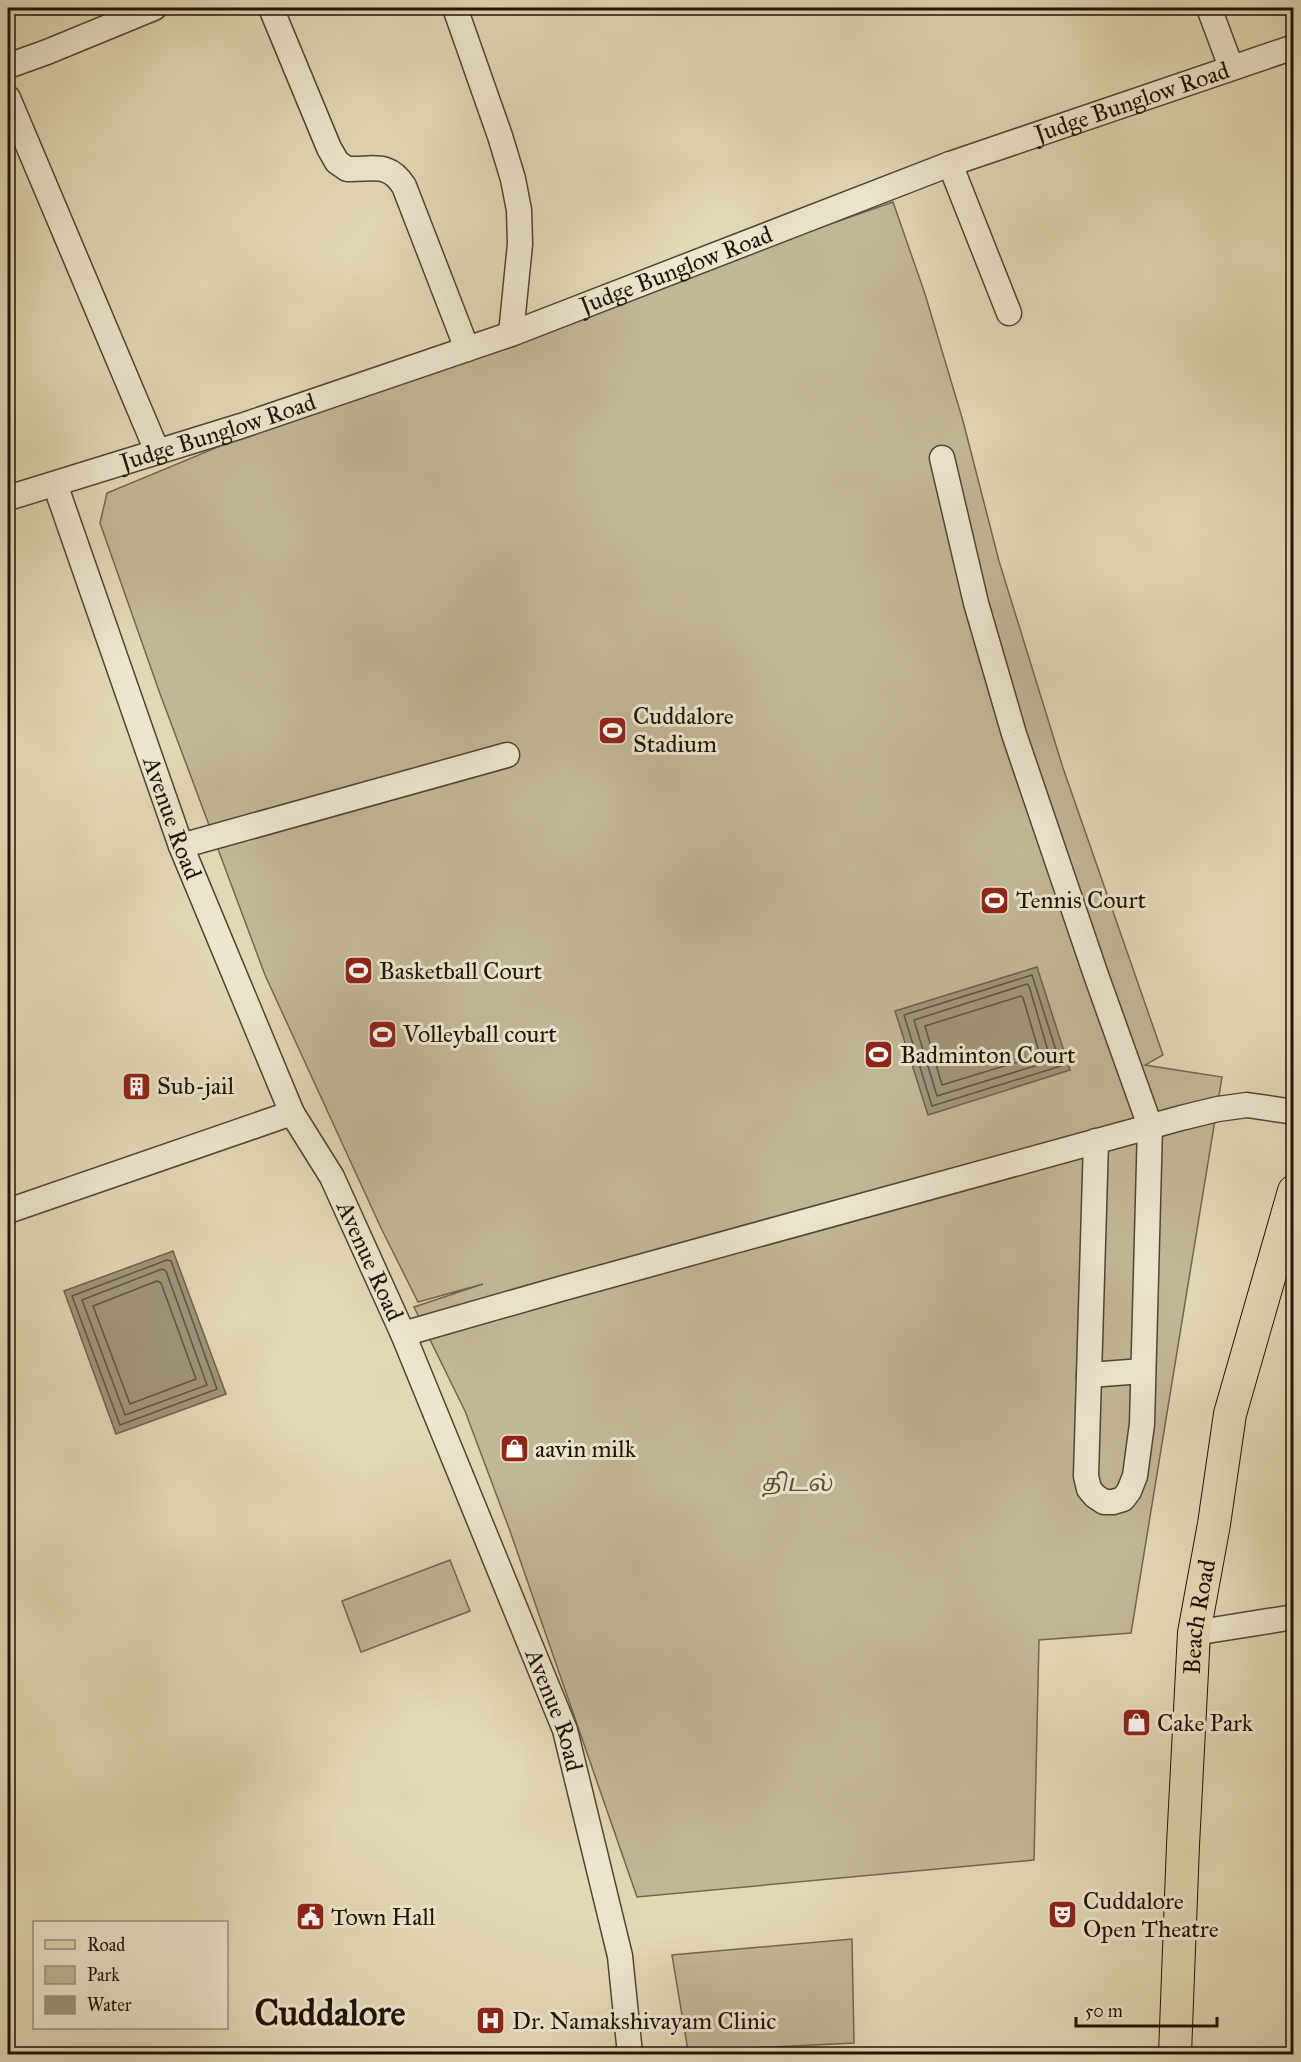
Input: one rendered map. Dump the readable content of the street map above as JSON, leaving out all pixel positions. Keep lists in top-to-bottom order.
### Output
{
  "streets": {
    "main road": ["Beach Road"],
    "street": ["Judge Bunglow Road", "Avenue Road"]
  },
  "crossings": [
    ["Judge Bunglow Road", "Avenue Road"]
  ],
  "districts": ["Cuddalore"],
  "parks": ["திடல்"],
  "places": {
    "sports": [
      "Cuddalore Stadium",
      "Tennis Court",
      "Basketball Court",
      "Volleyball court",
      "Badminton Court"
    ],
    "building": ["Sub-jail"],
    "shop": ["aavin milk", "Cake Park"],
    "theatre": ["Cuddalore Open Theatre"],
    "public building": ["Town Hall"],
    "hospital": ["Dr. Namakshivayam Clinic"]
  },
  "legend": ["Road", "Park", "Water"],
  "scale_bar": "50 m"
}
